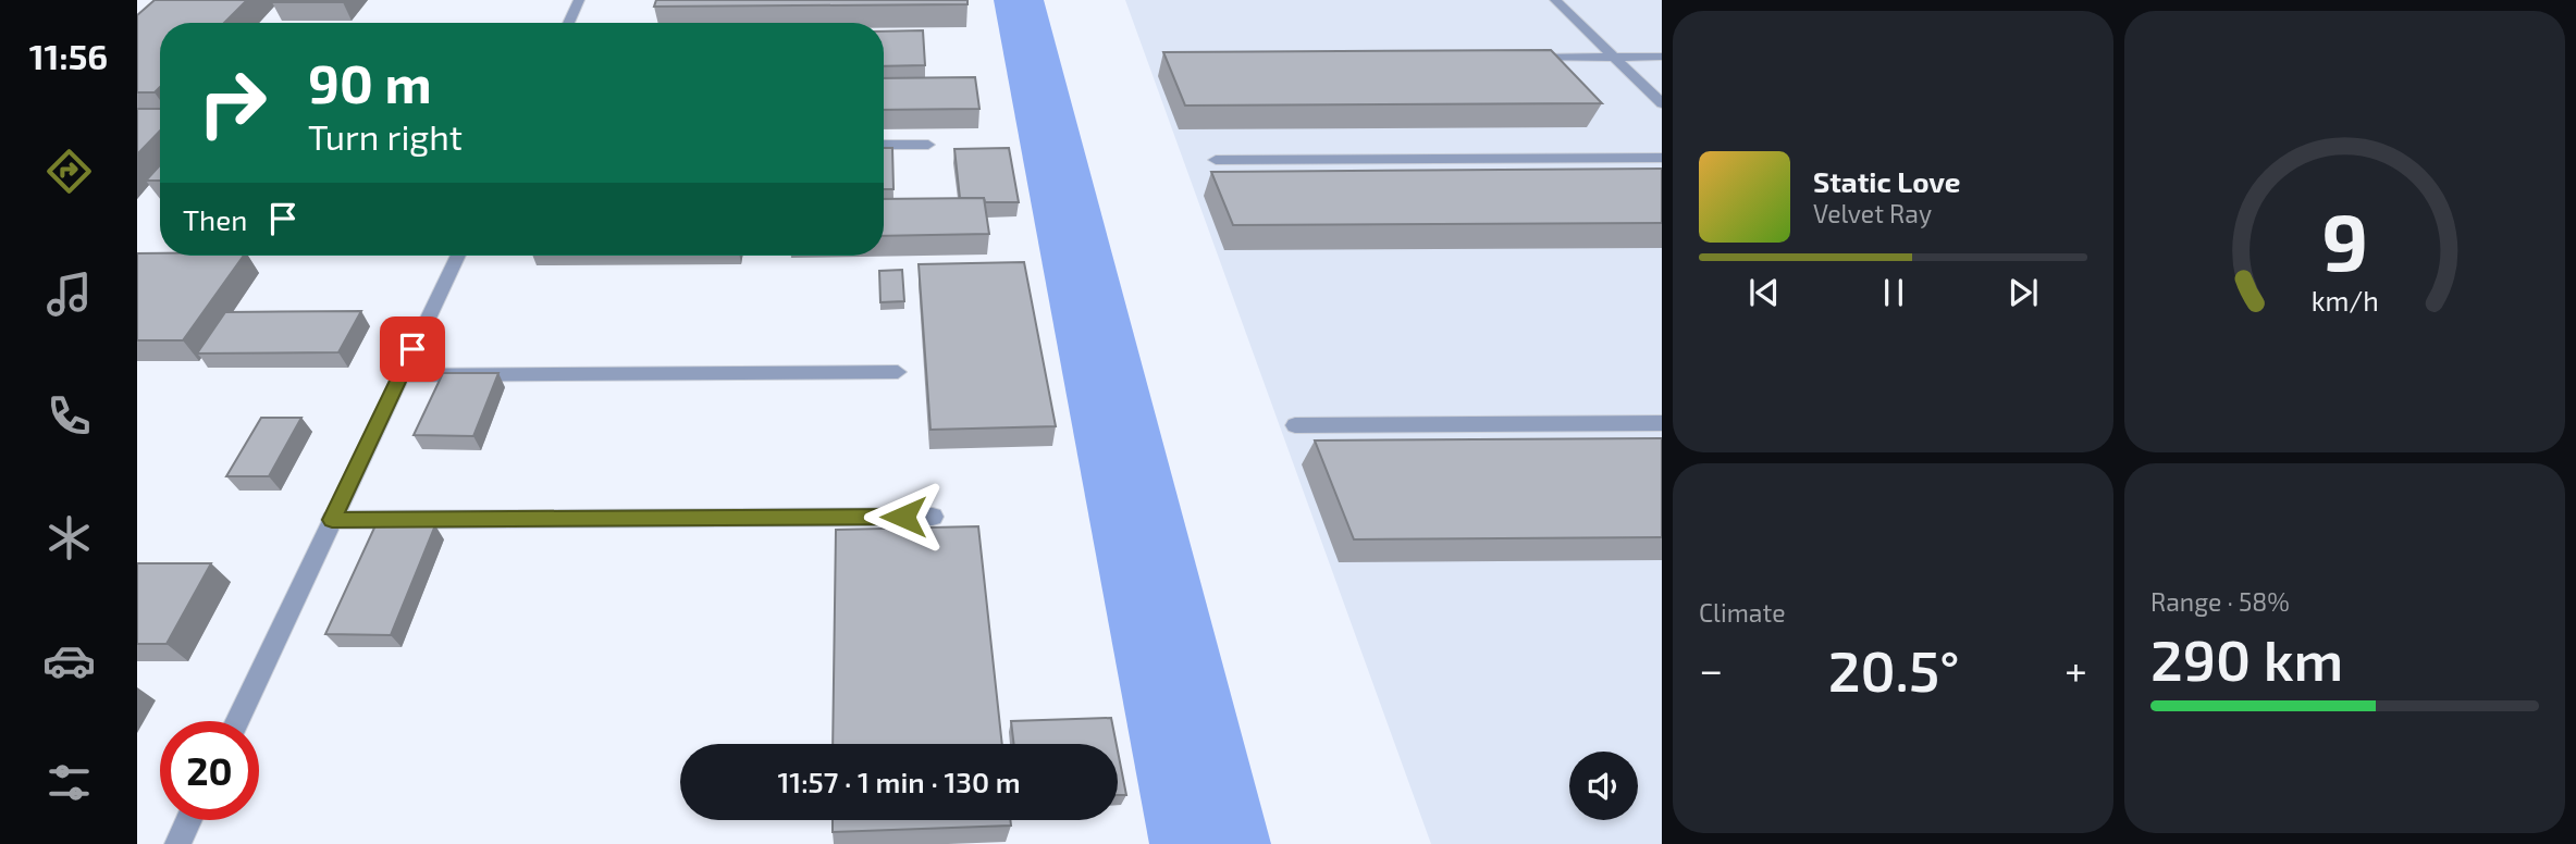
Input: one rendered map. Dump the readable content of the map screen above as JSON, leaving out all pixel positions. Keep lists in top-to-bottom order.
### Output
{
  "page": {
    "tabs": "11:56",
    "turn": ["90 m", "Turn right"],
    "song": ["Static Love", "Velvet Ray"],
    "then": "Then",
    "tile": [
      "Climate",
      ["Range · 58%", "290 km"]
    ],
    "heat": ["−", "20.5°", "+"],
    "limit": "20",
    "trip": "11:57 · 1 min · 130 m",
    "gauge": ["9", "km/h"]
  }
}
